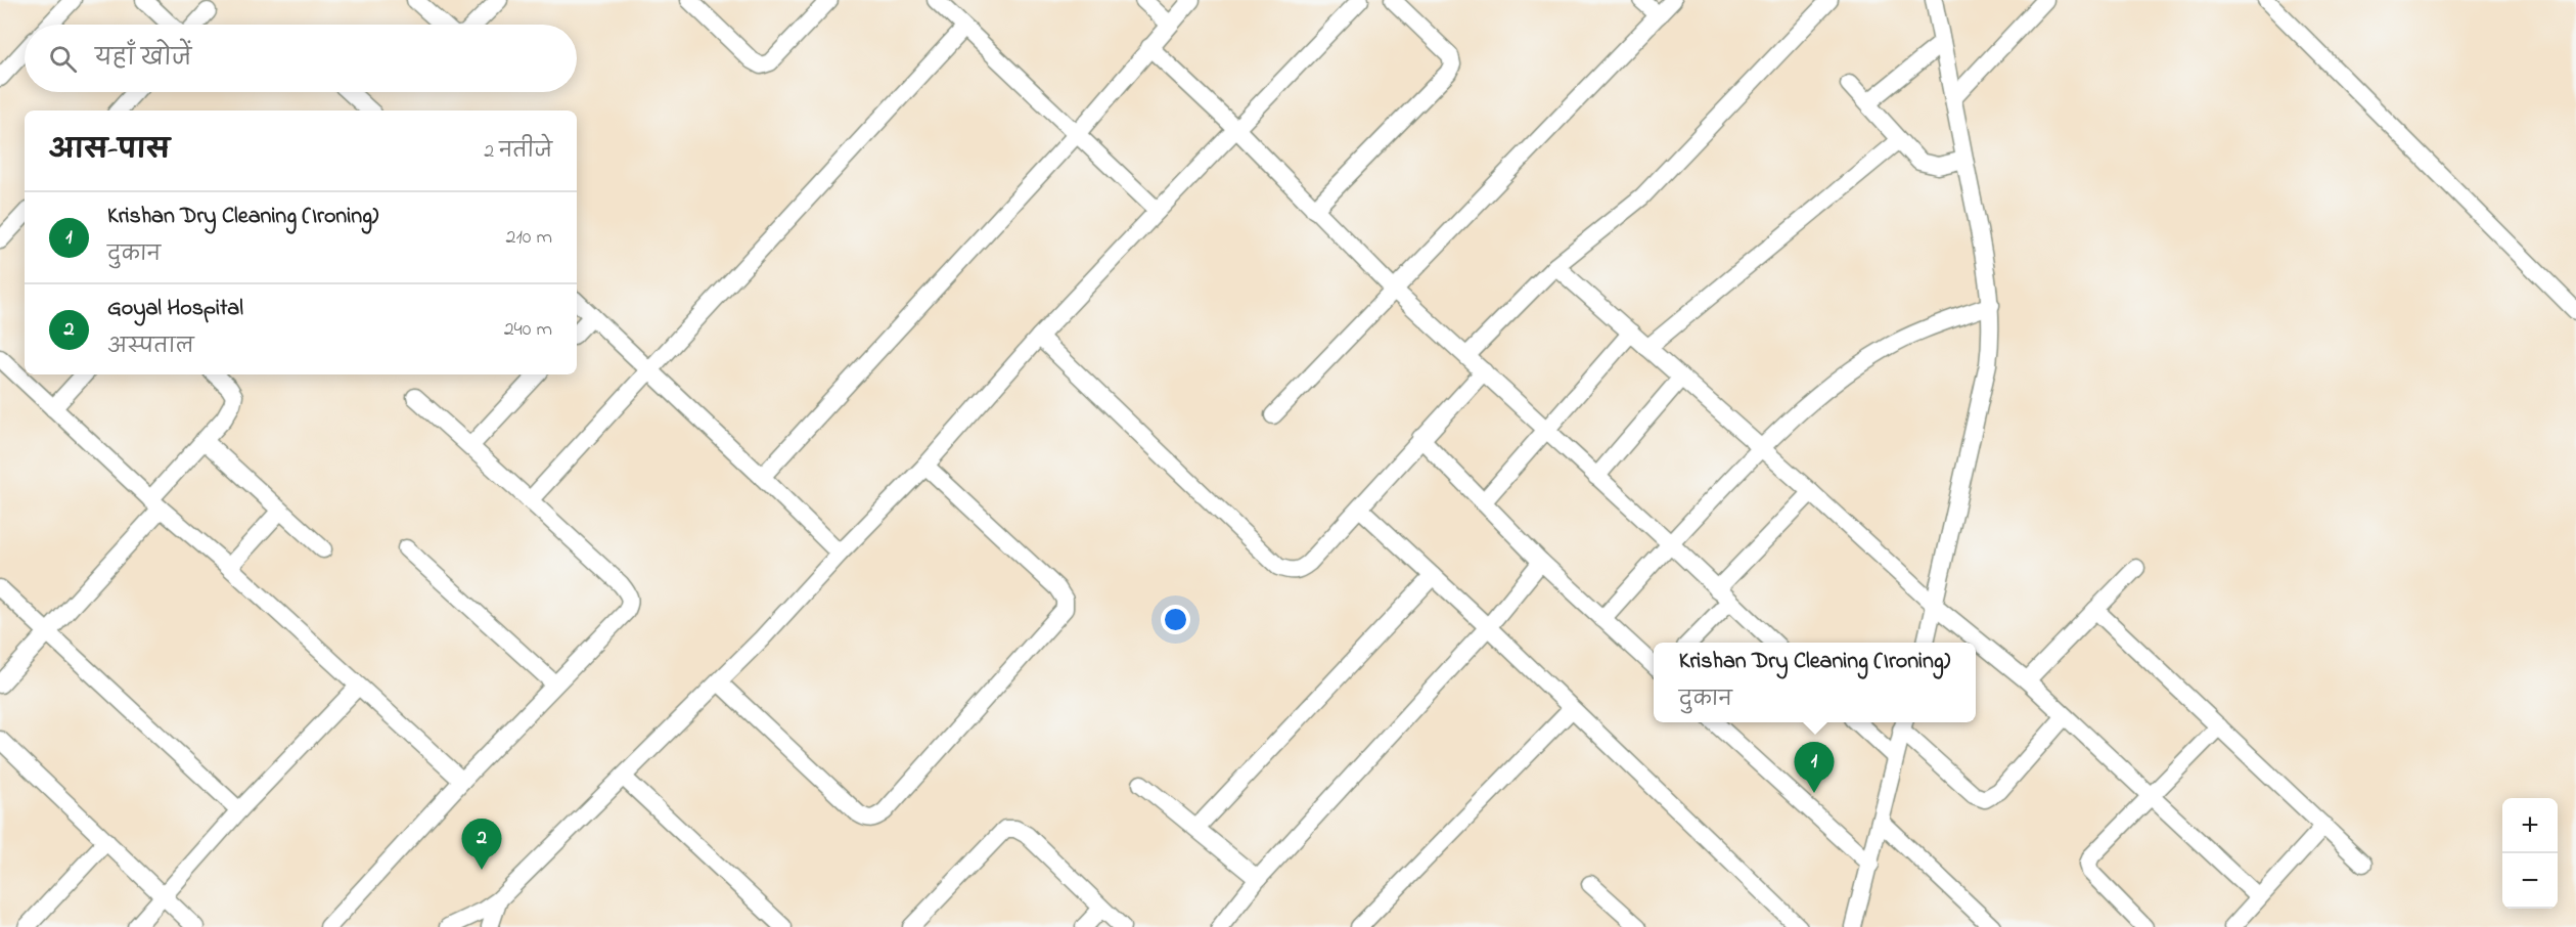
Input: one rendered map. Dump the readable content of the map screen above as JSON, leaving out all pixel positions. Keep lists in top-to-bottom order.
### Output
{
  "page": {
    "search": "यहाँ खोजें",
    "heading": ["आस-पास", "2 नतीजे"],
    "list": [
      {
        "mark": "1",
        "name": "Krishan Dry Cleaning (Ironing)",
        "note": "दुकान",
        "value": "210 m"
      },
      {
        "mark": "2",
        "name": "Goyal Hospital",
        "note": "अस्पताल",
        "value": "240 m"
      }
    ],
    "popup": ["Krishan Dry Cleaning (Ironing)", "दुकान"],
    "pins": ["1", "2"],
    "map_buttons": ["+", "−"]
  }
}
